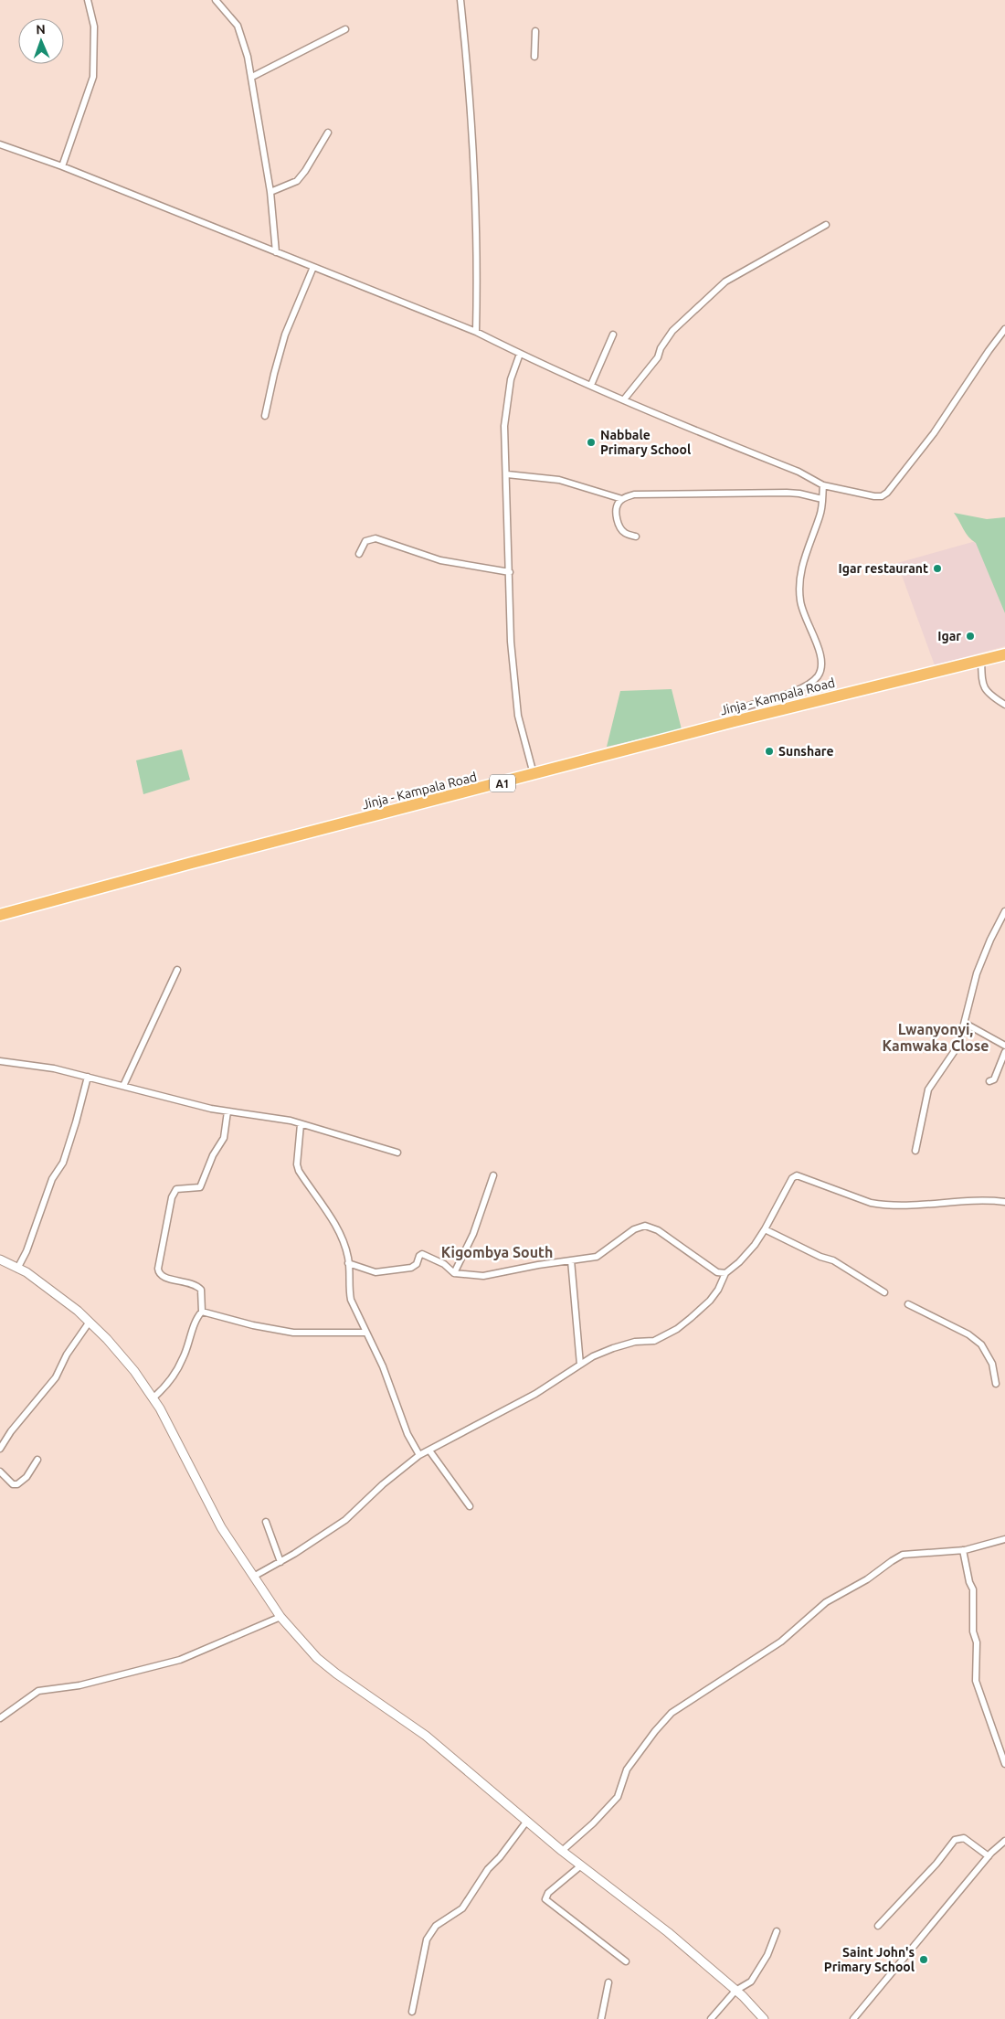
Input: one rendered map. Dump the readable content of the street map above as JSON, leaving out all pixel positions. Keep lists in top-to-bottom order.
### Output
{
  "streets": {
    "highway": ["Jinja - Kampala Road", "A1"]
  },
  "districts": ["Lwanyonyi, Kamwaka Close", "Kigombya South"],
  "places": [
    "Nabbale Primary School",
    "Igar restaurant",
    "Igar",
    "Sunshare",
    "Saint John's Primary School"
  ],
  "north": "top"
}
